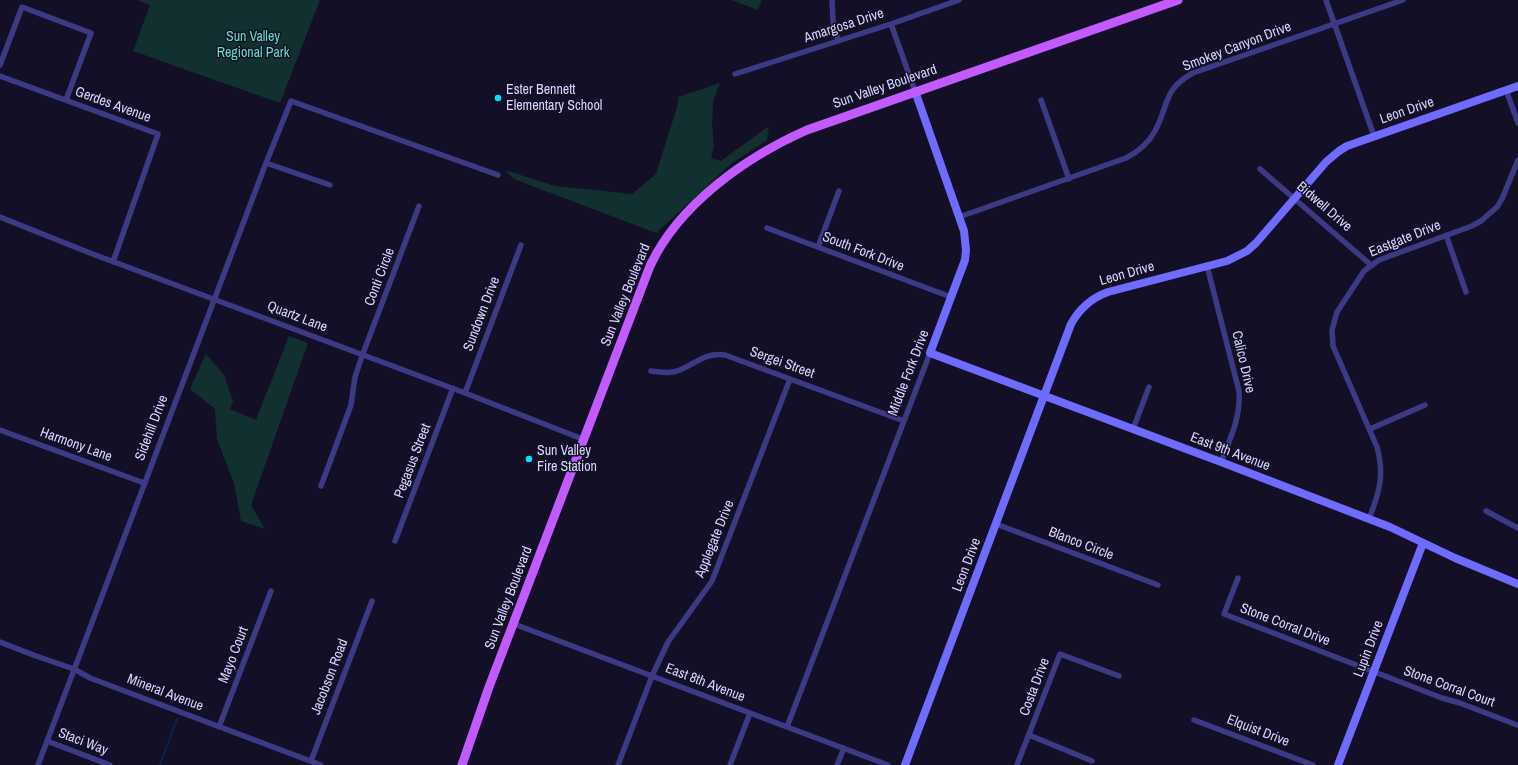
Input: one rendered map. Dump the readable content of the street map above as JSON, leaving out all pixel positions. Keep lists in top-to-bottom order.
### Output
{
  "streets": {
    "main road": ["Sun Valley Boulevard"],
    "street": [
      "Amargosa Drive",
      "Smokey Canyon Drive",
      "Gerdes Avenue",
      "Leon Drive",
      "Bidwell Drive",
      "Eastgate Drive",
      "South Fork Drive",
      "Conti Circle",
      "Sundown Drive",
      "Quartz Lane",
      "Calico Drive",
      "Sergei Street",
      "Middle Fork Drive",
      "Sidehill Drive",
      "Harmony Lane",
      "East 9th Avenue",
      "Pegasus Street",
      "Applegate Drive",
      "Blanco Circle",
      "Stone Corral Drive",
      "Lupin Drive",
      "Mayo Court",
      "Jacobson Road",
      "East 8th Avenue",
      "Costa Drive",
      "Stone Corral Court",
      "Mineral Avenue",
      "Elquist Drive",
      "Staci Way"
    ]
  },
  "crossings": [
    ["Amargosa Drive", "Middle Fork Drive"],
    ["Smokey Canyon Drive", "Middle Fork Drive"],
    ["Sun Valley Boulevard", "Quartz Lane"],
    ["Sun Valley Boulevard", "Middle Fork Drive"],
    ["Sun Valley Boulevard", "East 8th Avenue"],
    ["Gerdes Avenue", "Quartz Lane"],
    ["Leon Drive", "Bidwell Drive"],
    ["Leon Drive", "Calico Drive"],
    ["Leon Drive", "East 9th Avenue"],
    ["Leon Drive", "Blanco Circle"],
    ["Bidwell Drive", "Eastgate Drive"],
    ["Eastgate Drive", "East 9th Avenue"],
    ["South Fork Drive", "Middle Fork Drive"],
    ["Conti Circle", "Quartz Lane"],
    ["Sundown Drive", "Quartz Lane"],
    ["Quartz Lane", "Sidehill Drive"],
    ["Quartz Lane", "Pegasus Street"],
    ["Calico Drive", "East 9th Avenue"],
    ["Sergei Street", "Middle Fork Drive"],
    ["Sergei Street", "Applegate Drive"],
    ["Middle Fork Drive", "East 9th Avenue"],
    ["Middle Fork Drive", "East 8th Avenue"],
    ["Sidehill Drive", "Harmony Lane"],
    ["Sidehill Drive", "Mineral Avenue"],
    ["Sidehill Drive", "Staci Way"],
    ["East 9th Avenue", "Lupin Drive"],
    ["Applegate Drive", "East 8th Avenue"],
    ["Stone Corral Drive", "Lupin Drive"],
    ["Stone Corral Drive", "Stone Corral Court"],
    ["Lupin Drive", "Stone Corral Court"],
    ["Mayo Court", "Mineral Avenue"],
    ["Jacobson Road", "Mineral Avenue"]
  ],
  "parks": ["Sun Valley Regional Park"],
  "places": ["Ester Bennett Elementary School", "Sun Valley Fire Station"]
}
